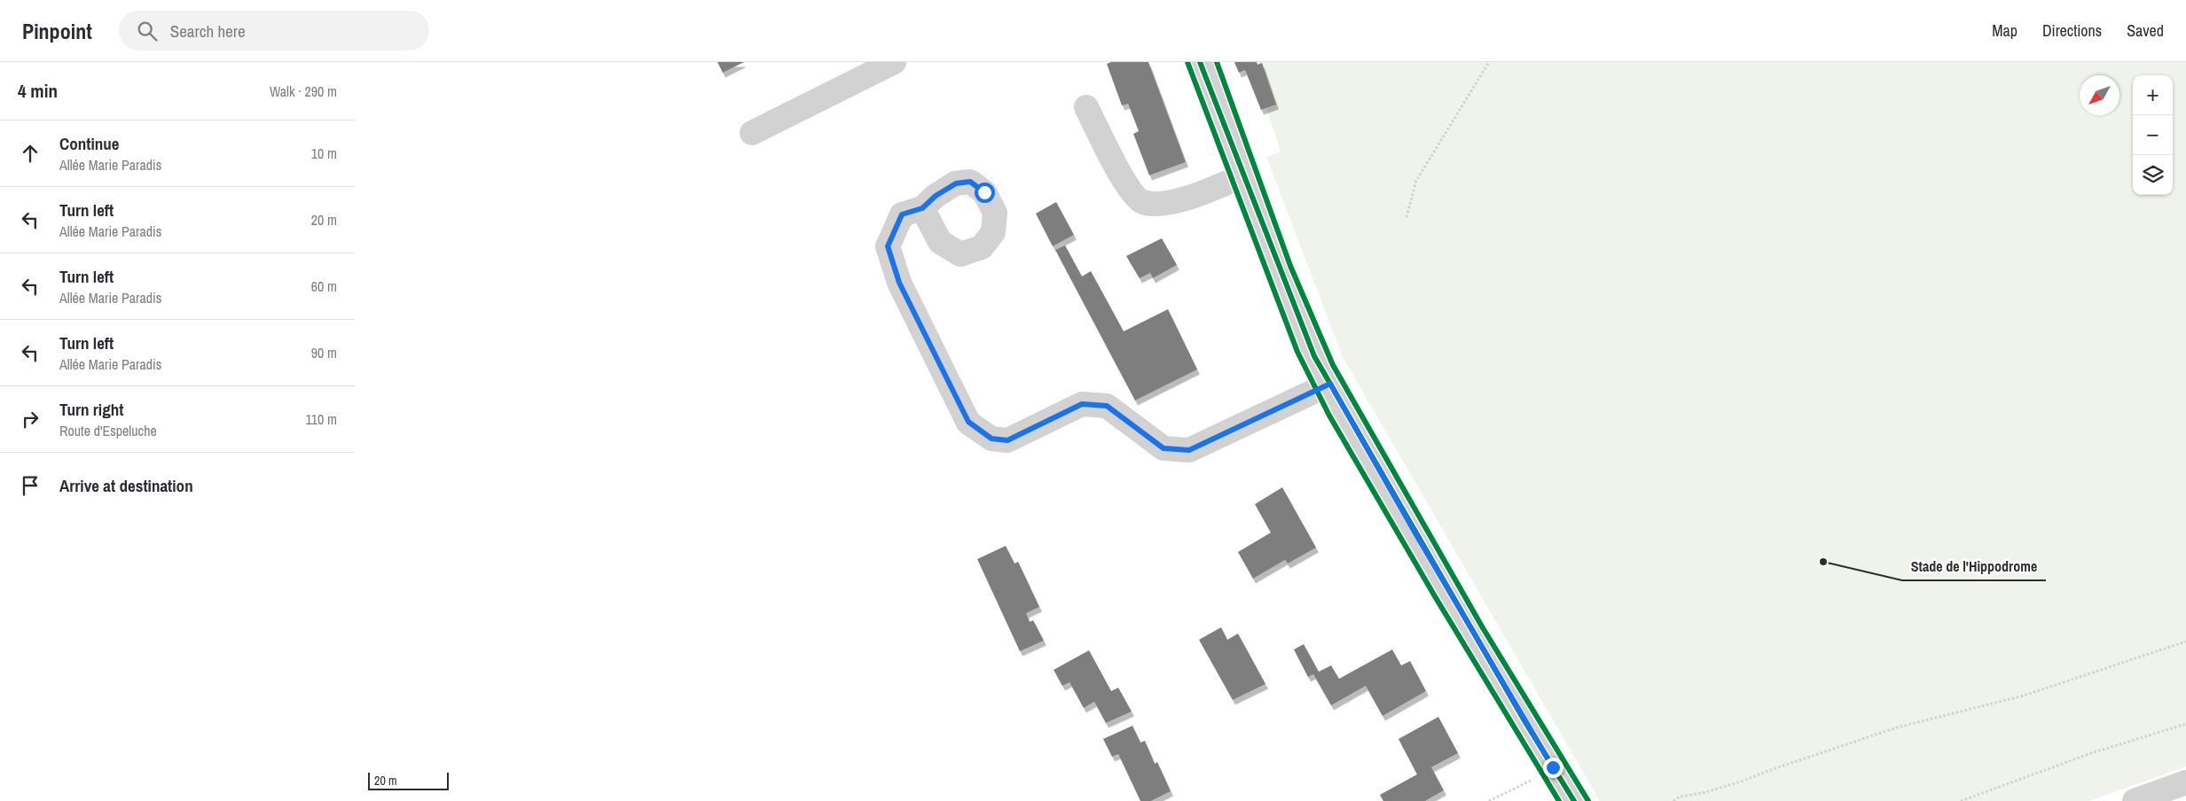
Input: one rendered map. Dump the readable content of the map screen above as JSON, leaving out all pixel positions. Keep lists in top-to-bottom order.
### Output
{
  "places": ["Stade de l'Hippodrome"],
  "scale_bar": "20 m",
  "north": "bottom left",
  "page": {
    "header": "Pinpoint",
    "search": "Search here",
    "nav": ["Map", "Directions", "Saved"],
    "heading": ["4 min", "Walk · 290 m"],
    "map_buttons": ["+", "−"],
    "list": [
      ["Continue", "Allée Marie Paradis", "10 m"],
      ["Turn left", "Allée Marie Paradis", "20 m"],
      ["Turn left", "Allée Marie Paradis", "60 m"],
      ["Turn left", "Allée Marie Paradis", "90 m"],
      ["Turn right", "Route d'Espeluche", "110 m"],
      "Arrive at destination"
    ],
    "scale": "20 m"
  }
}
